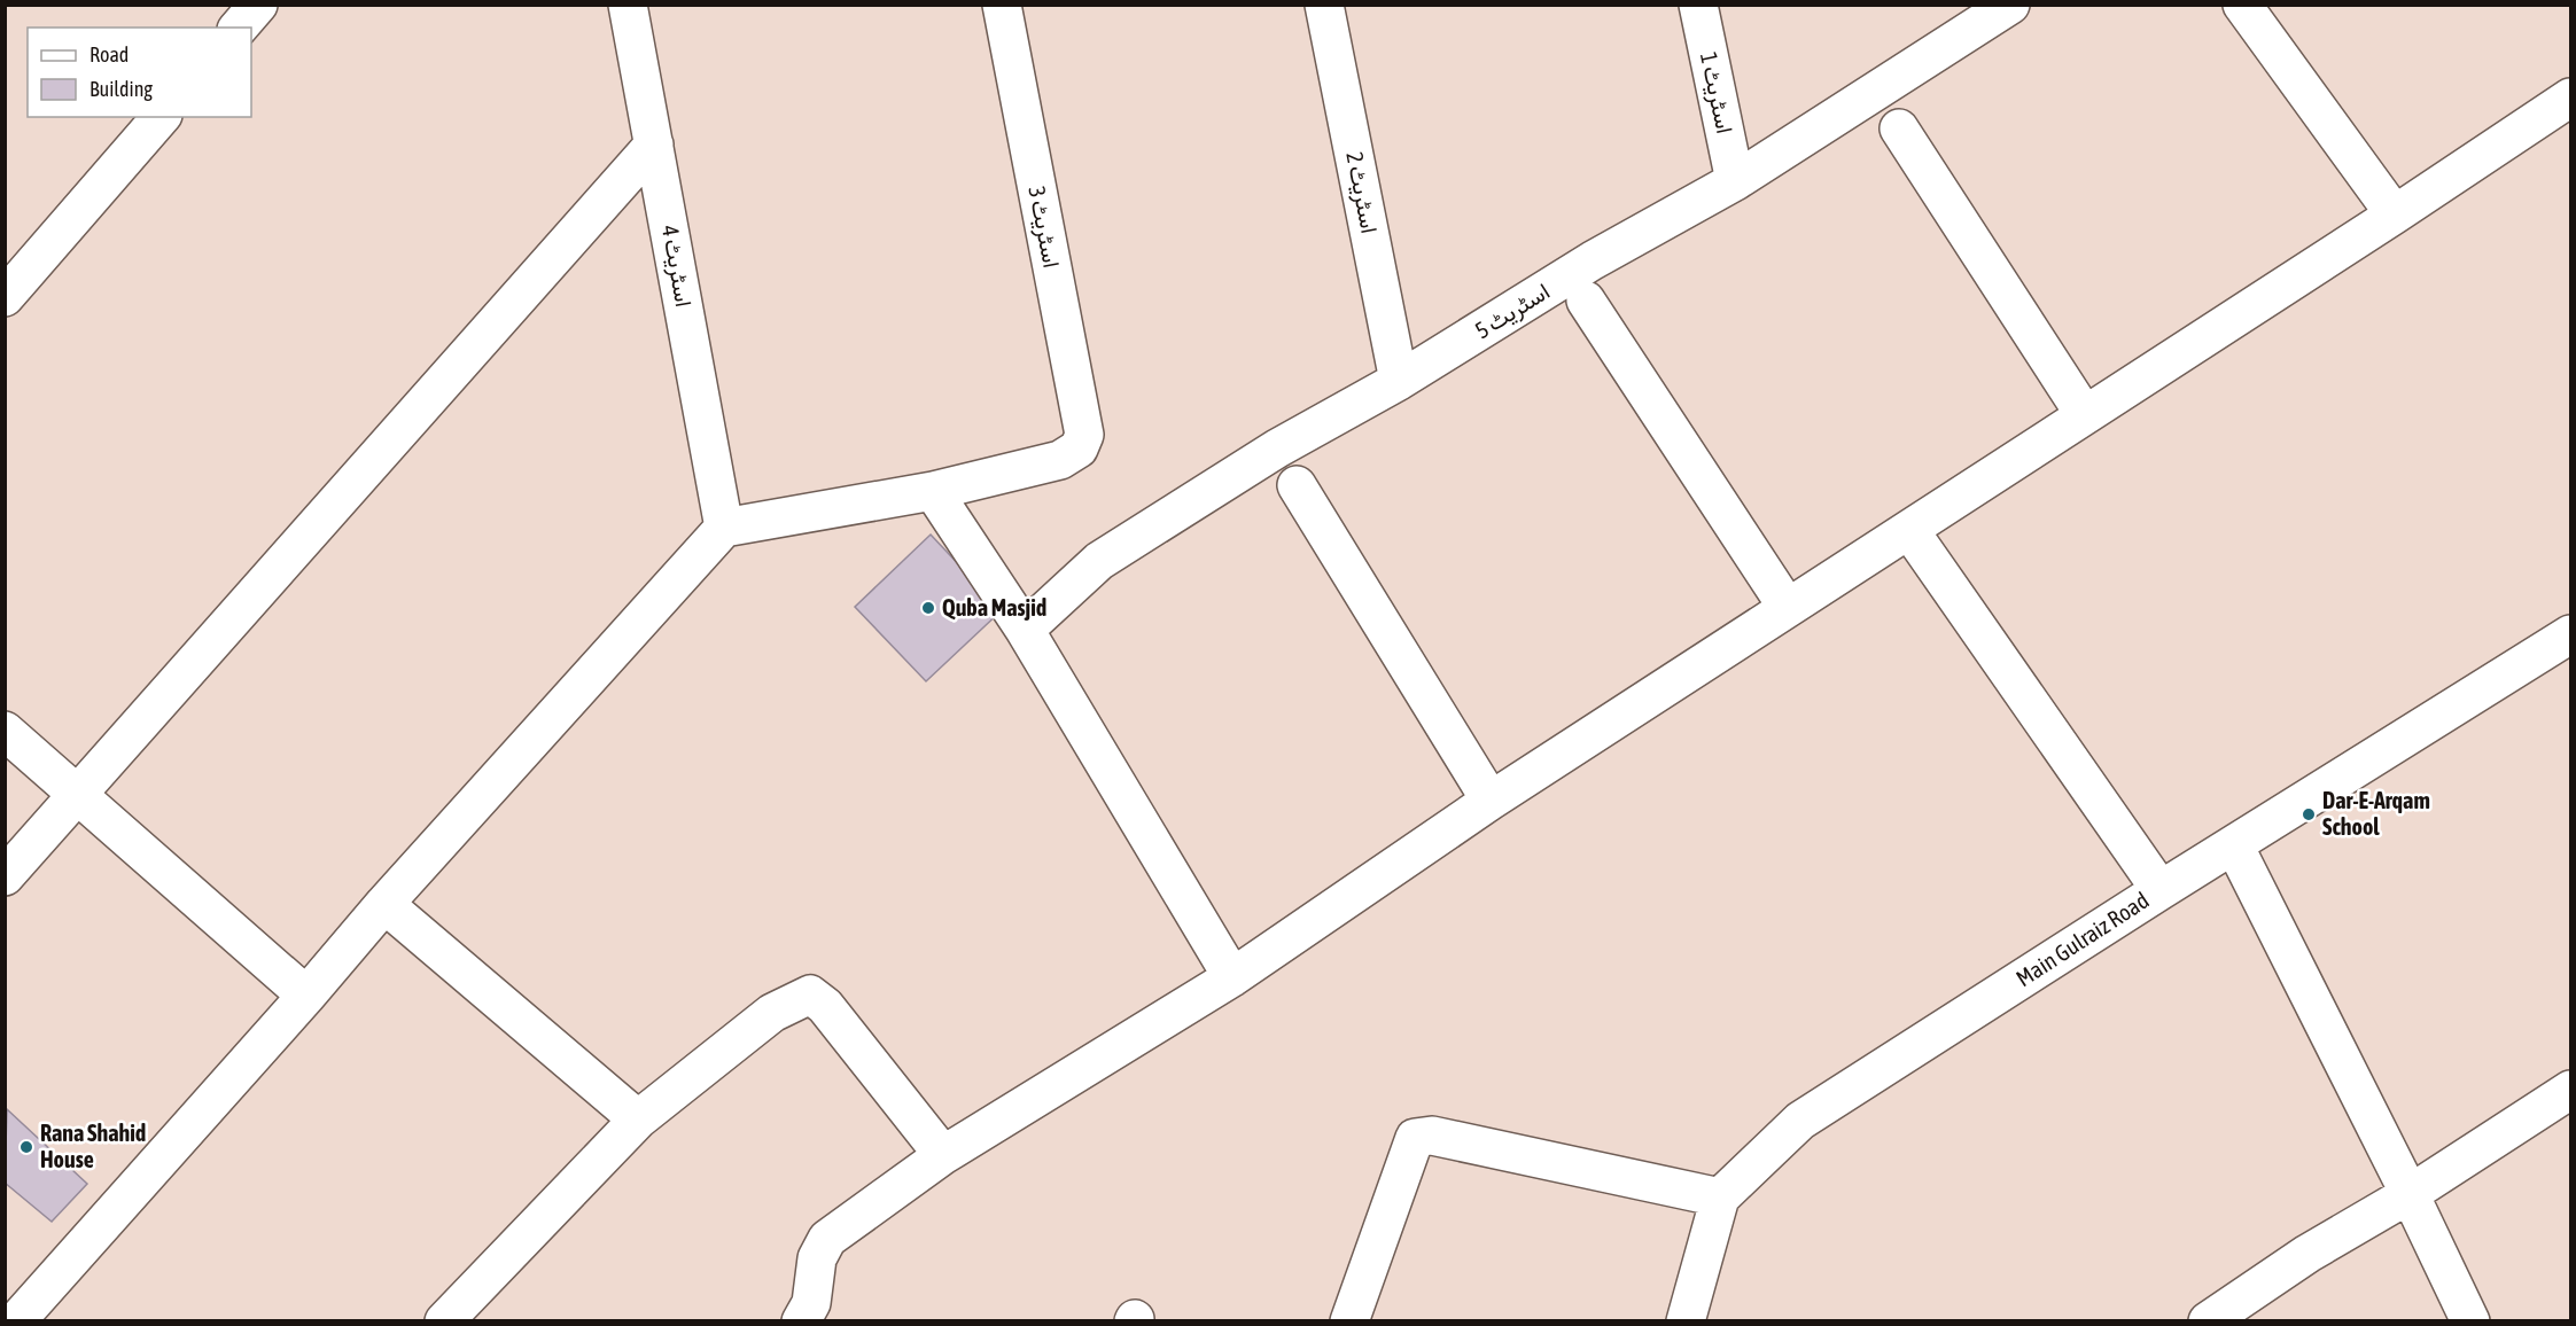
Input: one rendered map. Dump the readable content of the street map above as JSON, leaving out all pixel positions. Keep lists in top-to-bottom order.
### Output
{
  "streets": {
    "street": [
      "اسٹریٹ 1",
      "اسٹریٹ 2",
      "اسٹریٹ 3",
      "اسٹریٹ 4",
      "اسٹریٹ 5",
      "Main Gulraiz Road"
    ]
  },
  "crossings": [
    ["اسٹریٹ 1", "اسٹریٹ 5"],
    ["اسٹریٹ 2", "اسٹریٹ 5"]
  ],
  "places": ["Quba Masjid", "Dar-E-Arqam School", "Rana Shahid House"],
  "legend": ["Road", "Building"]
}
